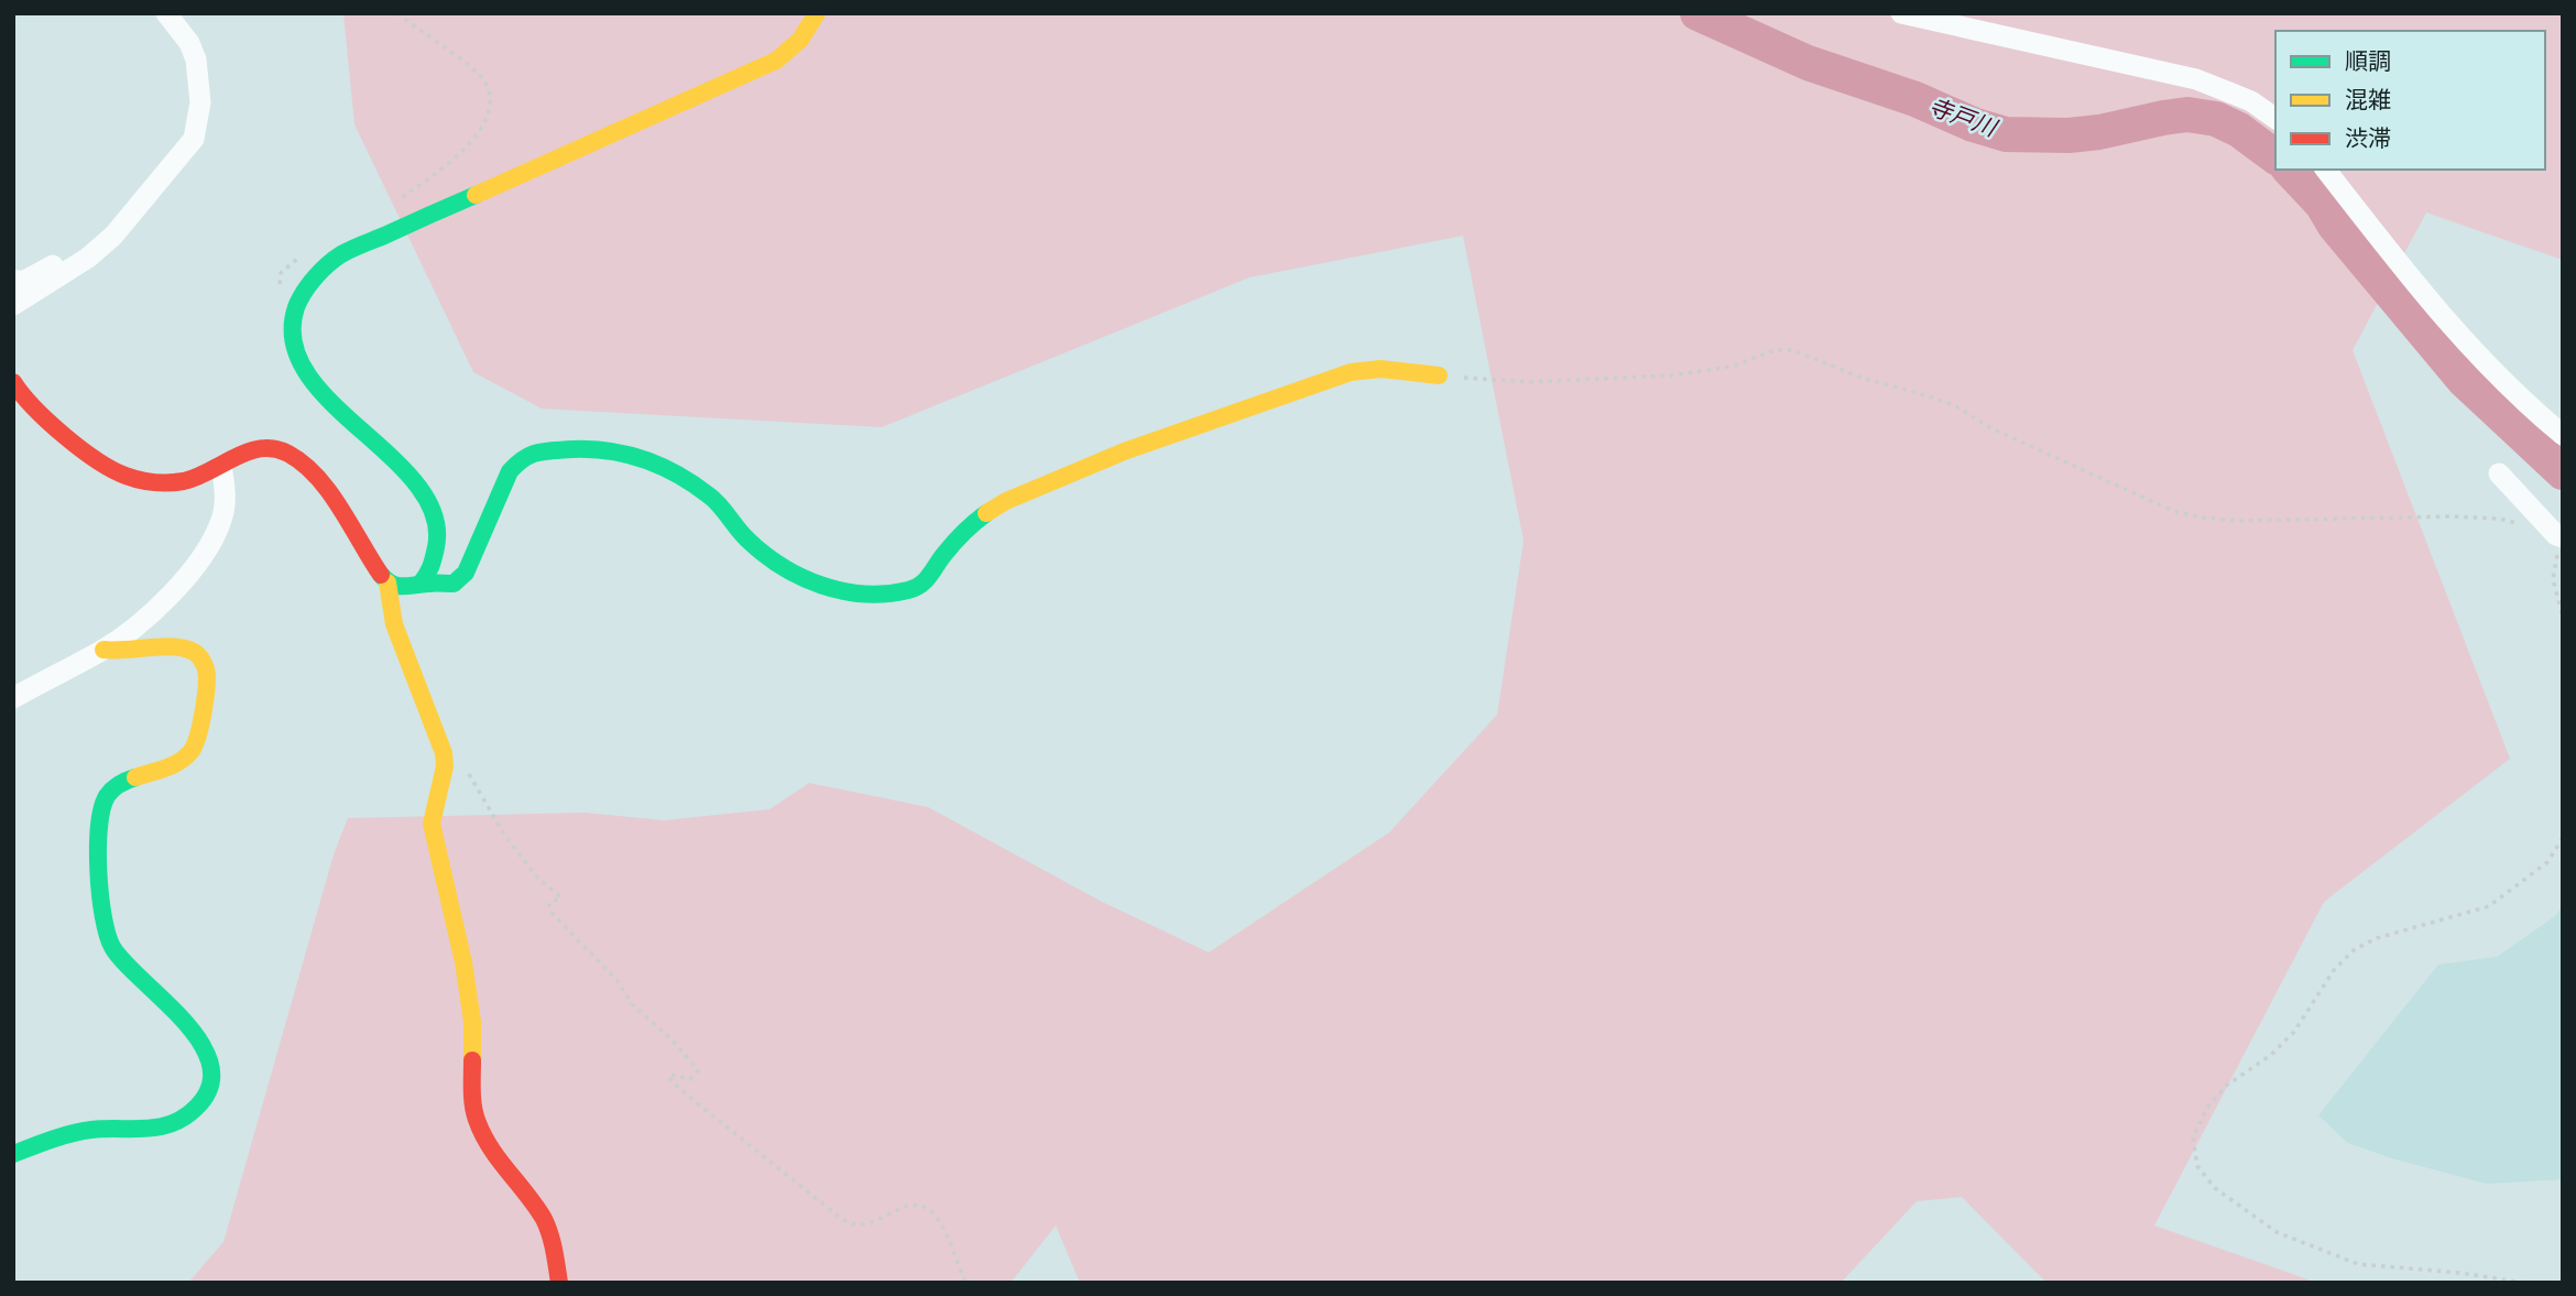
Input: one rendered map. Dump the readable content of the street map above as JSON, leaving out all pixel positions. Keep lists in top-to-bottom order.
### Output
{
  "water": ["寺戸川"],
  "legend": ["順調", "混雑", "渋滞"]
}
